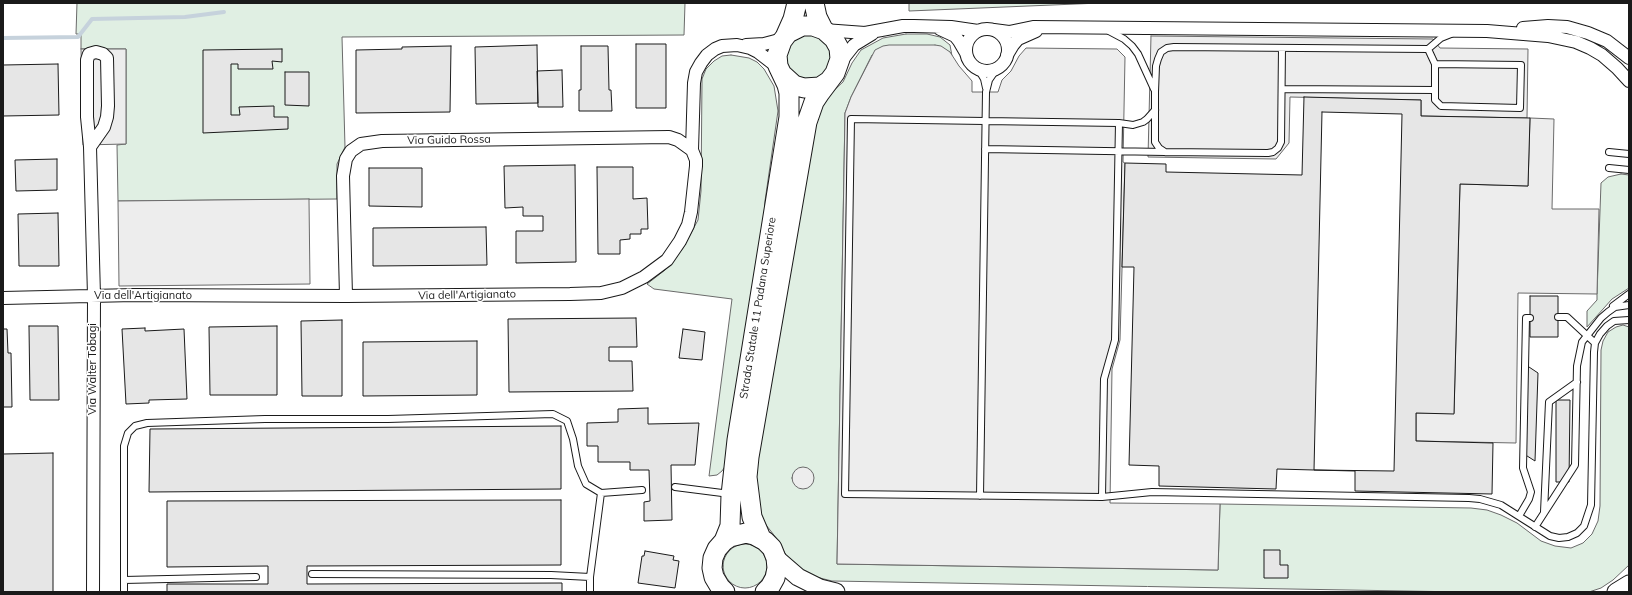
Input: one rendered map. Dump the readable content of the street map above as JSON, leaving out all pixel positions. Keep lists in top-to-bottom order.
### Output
{
  "streets": {
    "main road": ["Strada Statale 11 Padana Superiore"],
    "street": ["Via Guido Rossa", "Via dell'Artigianato", "Via Walter Tobagi"]
  },
  "crossings": [
    ["Via Guido Rossa", "Via dell'Artigianato"],
    ["Via dell'Artigianato", "Strada Statale 11 Padana Superiore"],
    ["Via dell'Artigianato", "Via Walter Tobagi"]
  ]
}
